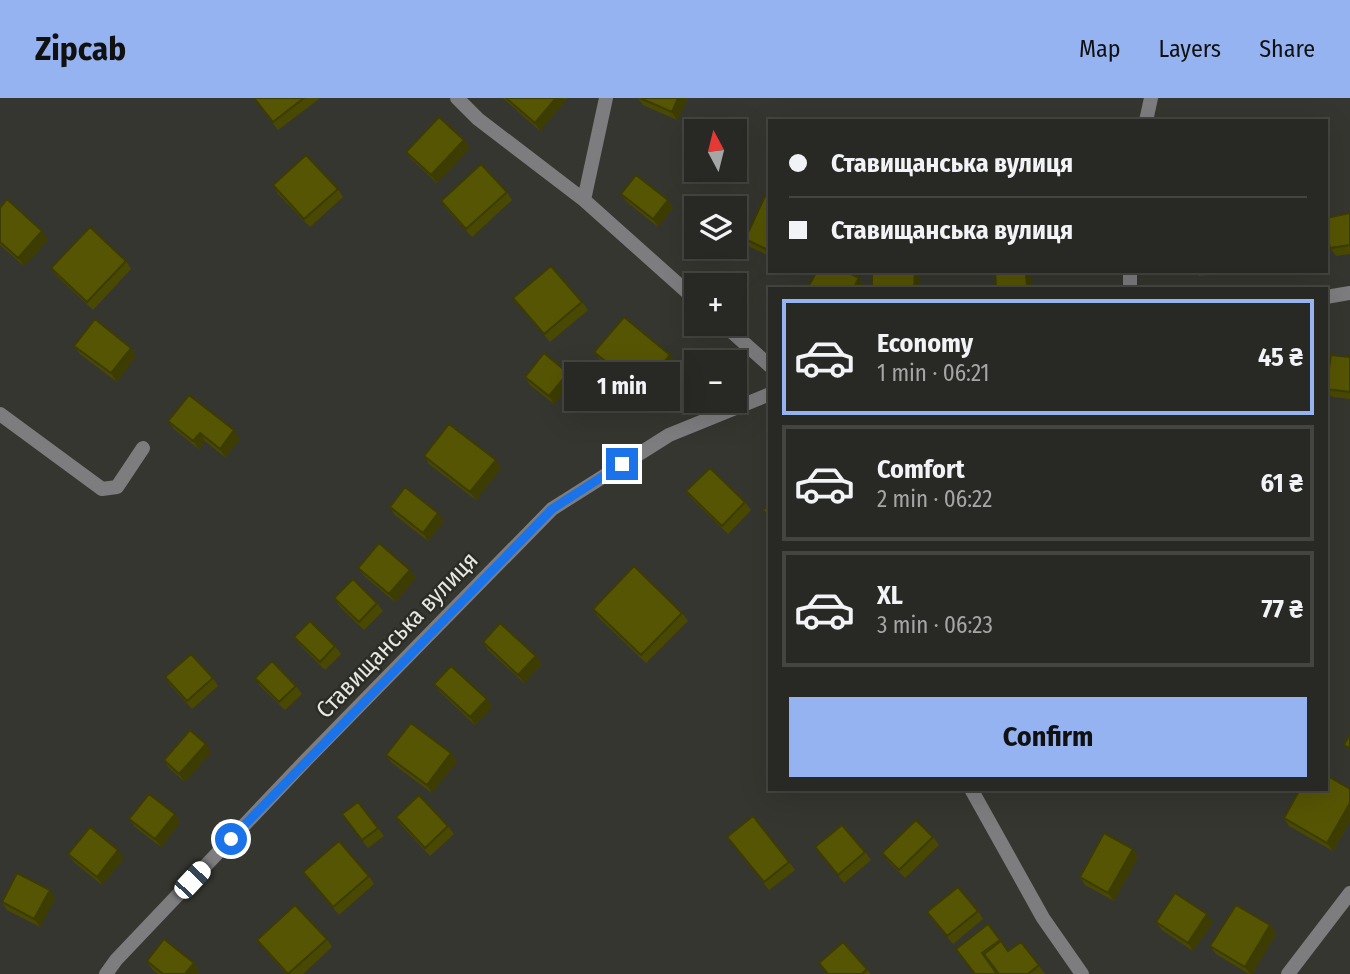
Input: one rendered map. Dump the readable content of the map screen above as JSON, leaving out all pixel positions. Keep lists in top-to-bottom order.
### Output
{
  "streets": {
    "street": ["Ставищанська вулиця"]
  },
  "north": "top",
  "page": {
    "header": "Zipcab",
    "nav": ["Map", "Layers", "Share"],
    "map_buttons": ["+", "−"],
    "banner": ["Ставищанська вулиця", "Ставищанська вулиця"],
    "list": [
      {
        "name": "Economy",
        "note": "1 min · 06:21",
        "value": "45 ₴"
      },
      {
        "name": "Comfort",
        "note": "2 min · 06:22",
        "value": "61 ₴"
      },
      {
        "name": "XL",
        "note": "3 min · 06:23",
        "value": "77 ₴"
      }
    ],
    "bubble": "1 min",
    "buttons": "Confirm"
  }
}
